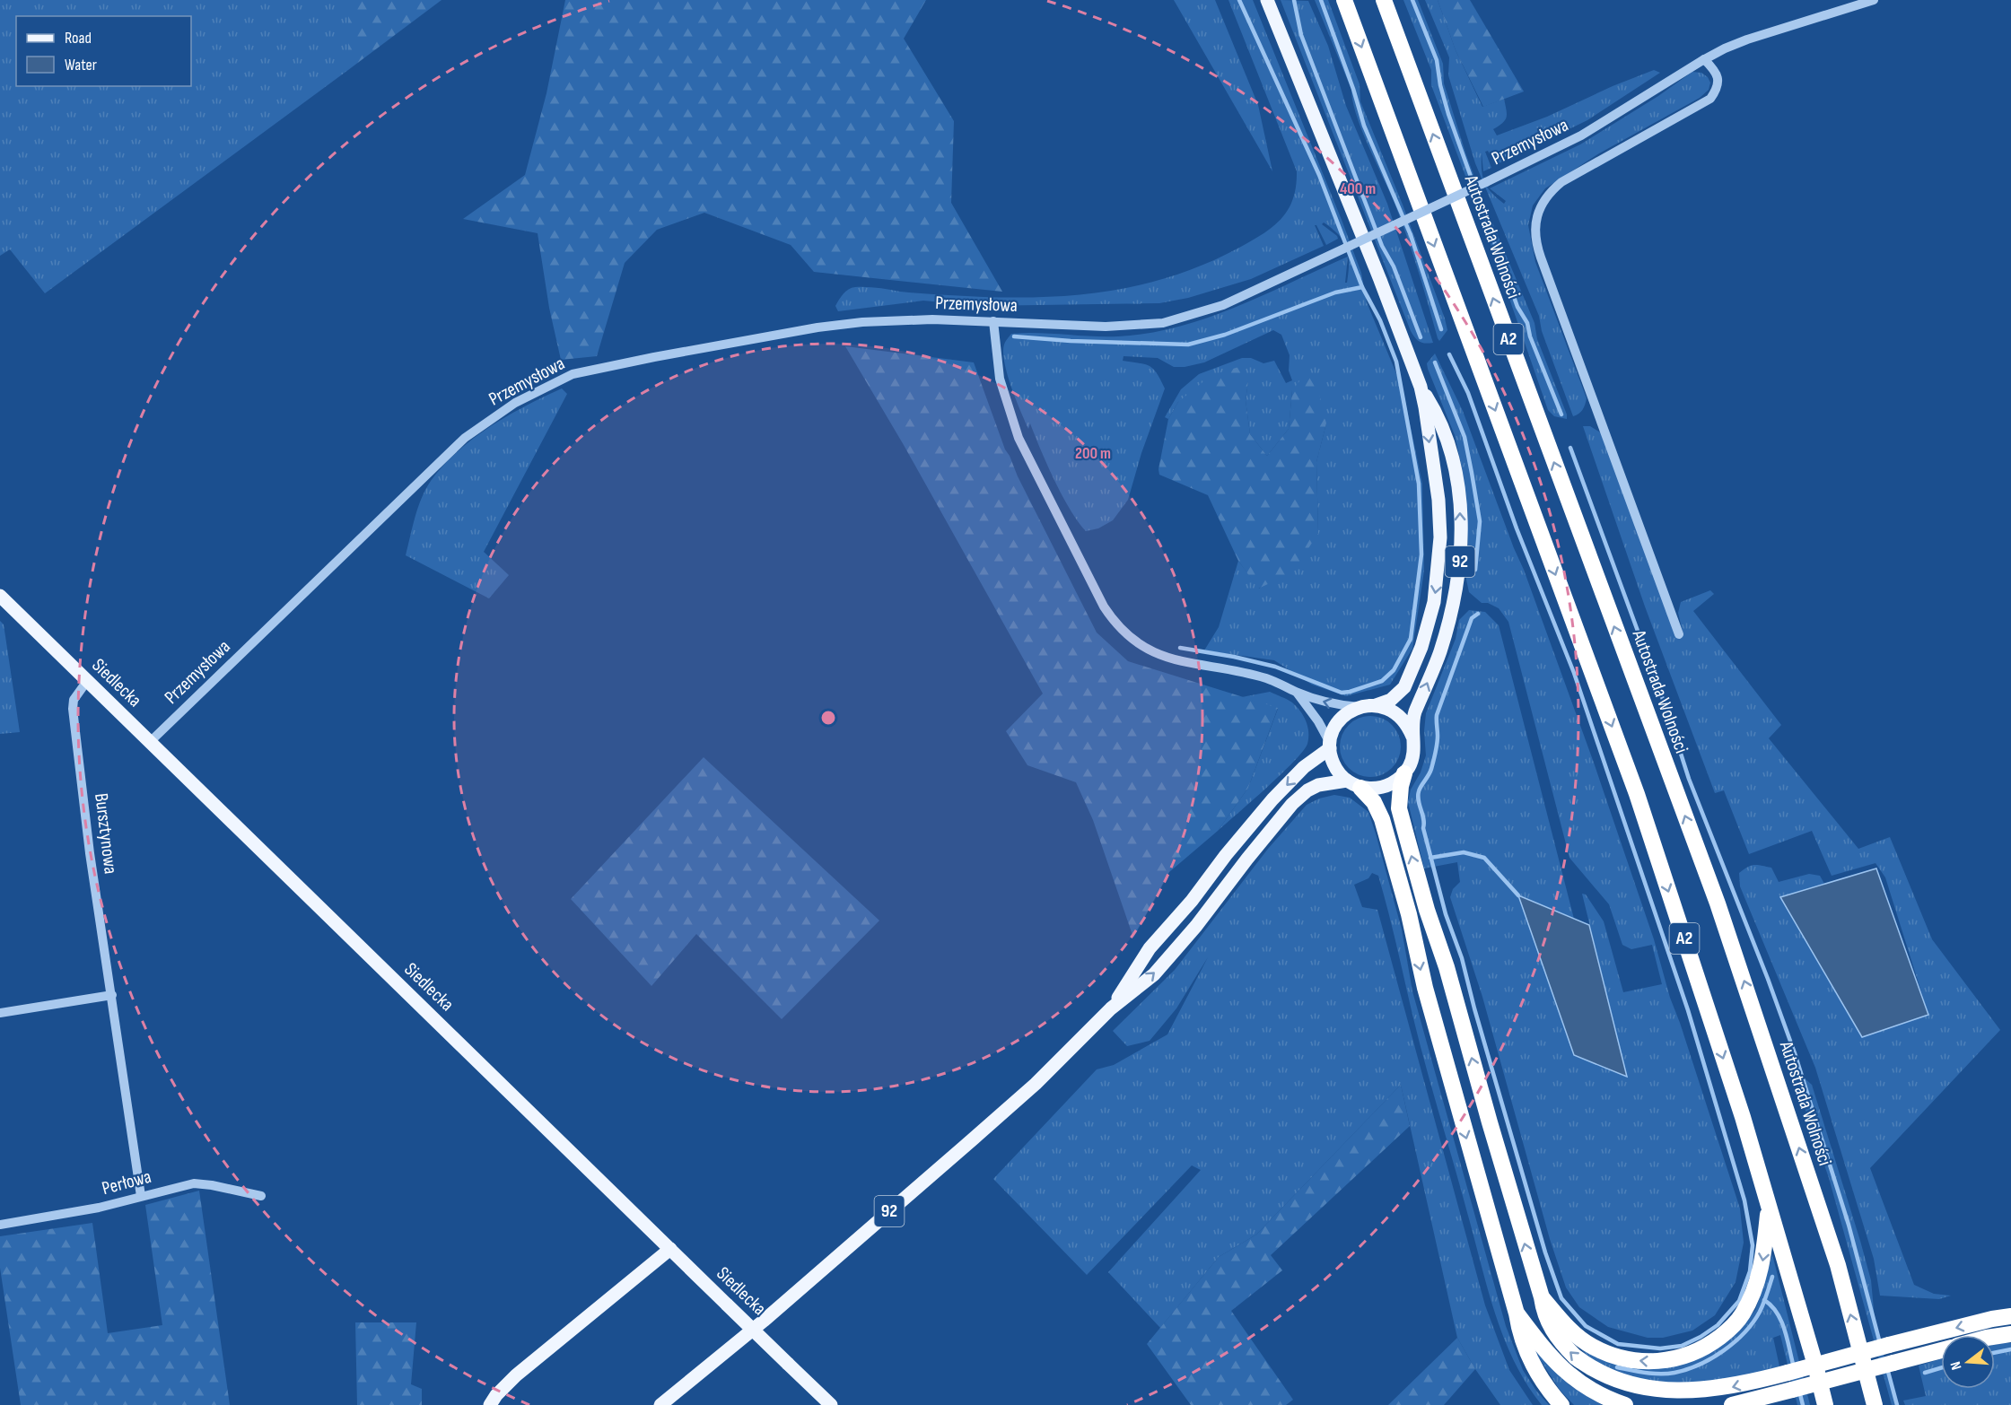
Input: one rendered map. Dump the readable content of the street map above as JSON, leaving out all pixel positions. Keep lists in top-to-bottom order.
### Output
{
  "streets": {
    "highway": ["Autostrada Wolności", "A2"],
    "main road": ["92", "Siedlecka"],
    "street": ["Przemysłowa", "Bursztynowa", "Perłowa"]
  },
  "crossings": [
    ["Przemysłowa", "Siedlecka"],
    ["Siedlecka", "Bursztynowa"],
    ["Bursztynowa", "Perłowa"]
  ],
  "legend": ["Road", "Water"],
  "north": "left",
  "rings": ["400 m", "200 m"]
}
